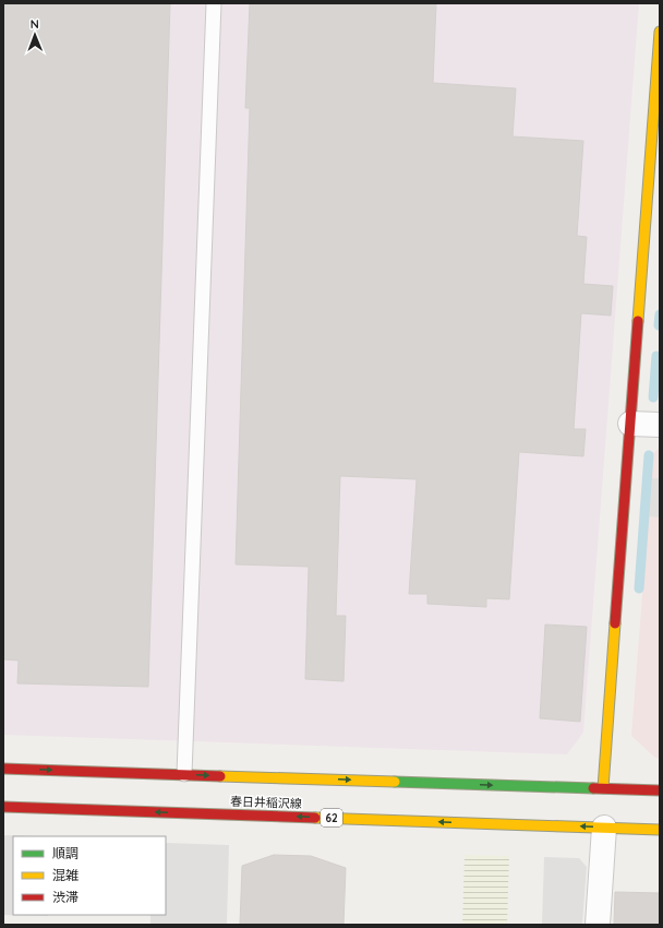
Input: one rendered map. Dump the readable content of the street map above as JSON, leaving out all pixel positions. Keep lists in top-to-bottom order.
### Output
{
  "streets": {
    "main road": ["春日井稲沢線", "62"]
  },
  "legend": ["順調", "混雑", "渋滞"],
  "north": "top"
}
